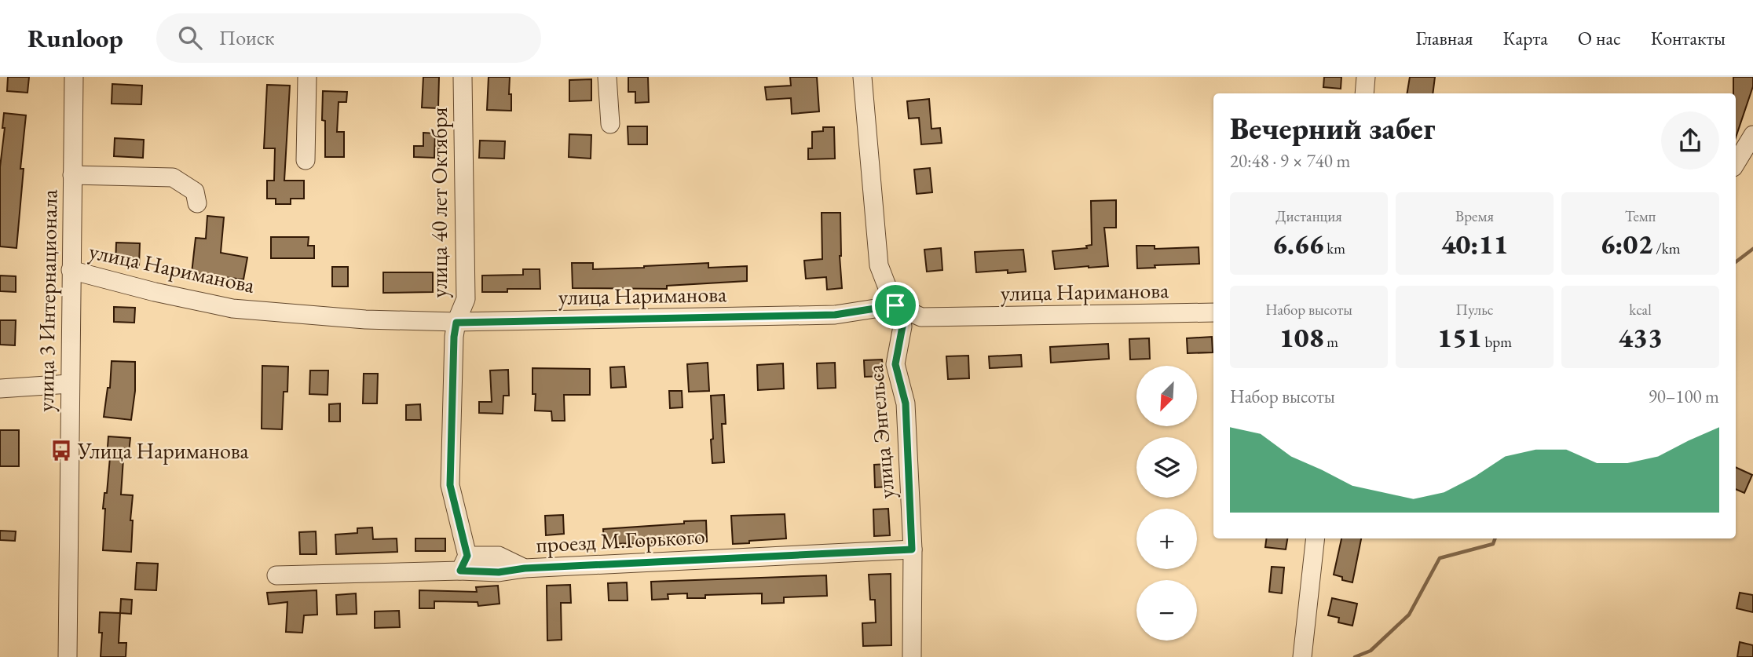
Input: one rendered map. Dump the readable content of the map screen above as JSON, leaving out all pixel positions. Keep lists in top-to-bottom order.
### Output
{
  "streets": {
    "street": [
      "улица 40 лет Октября",
      "улица Нариманова",
      "улица 3 Интернационала",
      "улица Энгельса",
      "проезд М.Горького"
    ]
  },
  "crossings": [
    ["улица 40 лет Октября", "улица Нариманова"],
    ["улица 40 лет Октября", "проезд М.Горького"],
    ["улица Нариманова", "улица 3 Интернационала"],
    ["улица Нариманова", "улица Энгельса"],
    ["улица Энгельса", "проезд М.Горького"]
  ],
  "places": {
    "bus stop": ["Улица Нариманова"]
  },
  "north": "bottom left",
  "page": {
    "header": "Runloop",
    "search": "Поиск",
    "nav": [
      "Главная",
      "Карта",
      "О нас",
      "Контакты"
    ],
    "heading": ["Вечерний забег", "20:48 · 9 × 740 m"],
    "stats": [
      ["Дистанция", "6.66 km"],
      ["Время", "40:11"],
      ["Темп", "6:02 /km"],
      ["Набор высоты", "108 m"],
      ["Пульс", "151 bpm"],
      ["kcal", "433"]
    ],
    "map_buttons": ["+", "−"],
    "chart": ["Набор высоты", "90–100 m"]
  }
}
